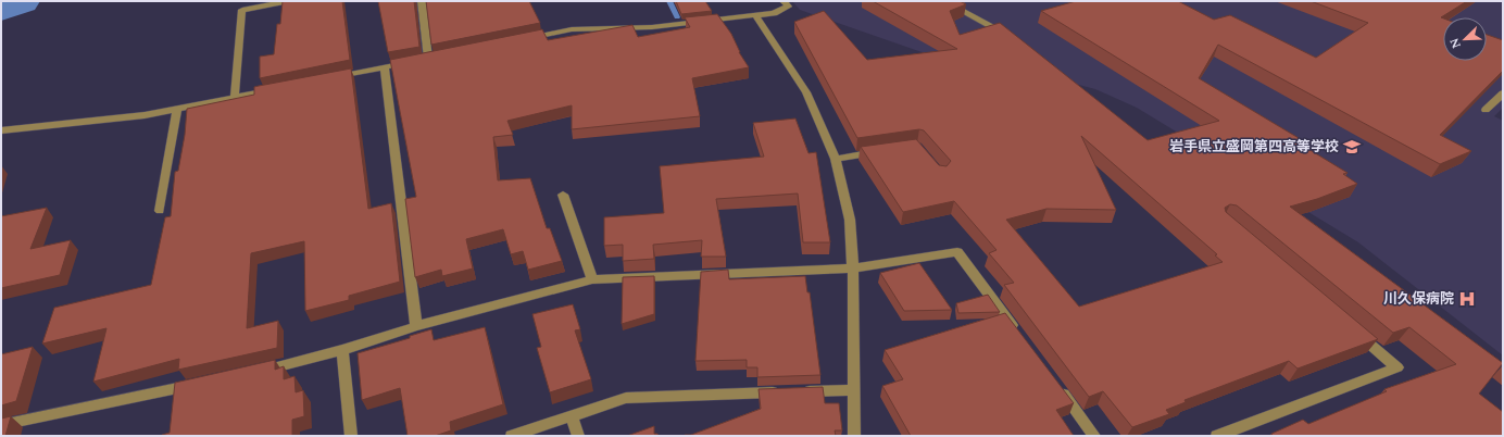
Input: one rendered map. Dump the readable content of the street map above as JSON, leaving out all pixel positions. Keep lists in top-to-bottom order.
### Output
{
  "places": {
    "school or university": ["岩手県立盛岡第四高等学校"],
    "hospital": ["川久保病院"]
  },
  "north": "bottom left"
}
